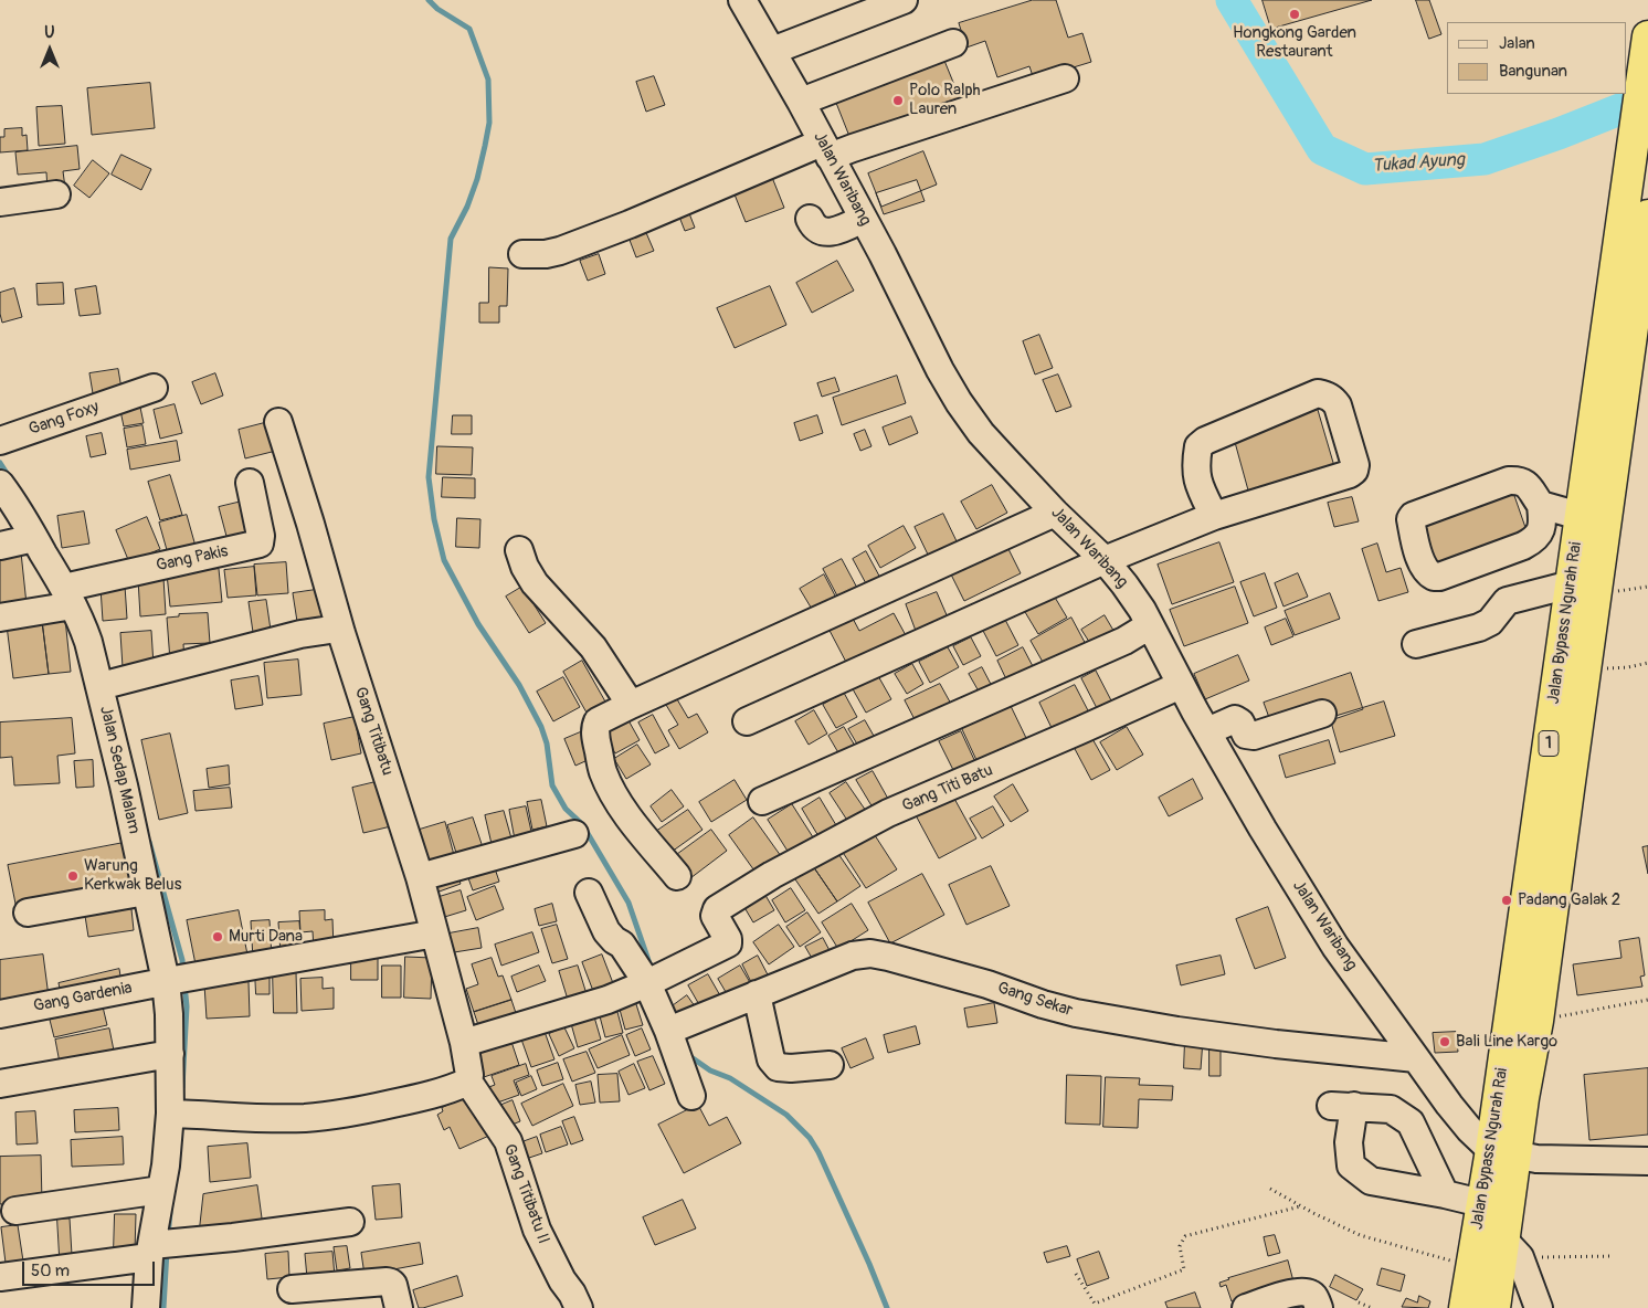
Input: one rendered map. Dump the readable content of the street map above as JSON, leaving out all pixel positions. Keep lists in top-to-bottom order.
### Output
{
  "streets": {
    "highway": ["Jalan Bypass Ngurah Rai", "1"],
    "street": [
      "Jalan Waribang",
      "Gang Foxy",
      "Gang Pakis",
      "Gang Titibatu",
      "Jalan Sedap Malam",
      "Gang Titi Batu",
      "Gang Gardenia",
      "Gang Sekar",
      "Gang Titibatu II"
    ]
  },
  "crossings": [
    ["Jalan Waribang", "Jalan Bypass Ngurah Rai"],
    ["Jalan Waribang", "Gang Titi Batu"],
    ["Jalan Waribang", "Gang Sekar"],
    ["Gang Pakis", "Jalan Sedap Malam"],
    ["Gang Titibatu", "Gang Titibatu II"],
    ["Jalan Sedap Malam", "Gang Gardenia"]
  ],
  "water": ["Tukad Ayung"],
  "places": [
    "Hongkong Garden Restaurant",
    "Polo Ralph Lauren",
    "Warung Kerkwak Belus",
    "Padang Galak 2",
    "Murti Dana",
    "Bali Line Kargo"
  ],
  "legend": ["Jalan", "Bangunan"],
  "scale_bar": "50 m",
  "north": "top"
}
